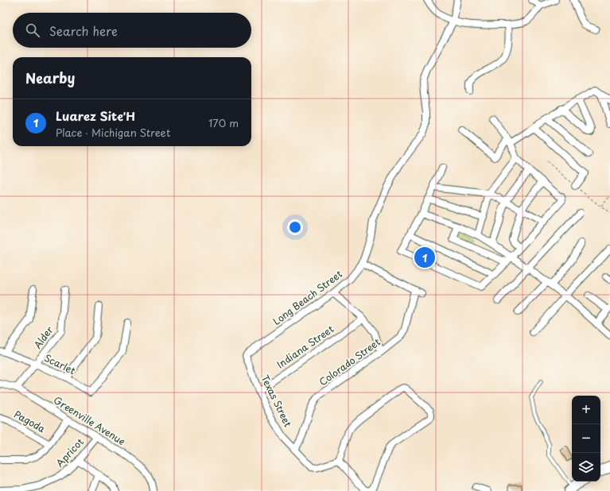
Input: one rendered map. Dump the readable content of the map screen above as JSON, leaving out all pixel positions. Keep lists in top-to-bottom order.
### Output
{
  "streets": {
    "street": [
      "Long Beach Street",
      "Alder",
      "Indiana Street",
      "Colorado Street",
      "Scarlet",
      "Texas Street",
      "Greenville Avenue",
      "Pagoda",
      "Apricot"
    ]
  },
  "crossings": [
    ["Long Beach Street", "Texas Street"],
    ["Alder", "Scarlet"],
    ["Alder", "Greenville Avenue"],
    ["Indiana Street", "Texas Street"],
    ["Colorado Street", "Texas Street"],
    ["Greenville Avenue", "Apricot"]
  ],
  "page": {
    "search": "Search here",
    "heading": "Nearby",
    "list": [
      {
        "mark": "1",
        "name": "Luarez Site'H",
        "note": "Place · Michigan Street",
        "value": "170 m"
      }
    ],
    "pins": "1",
    "map_buttons": ["+", "−"]
  }
}
